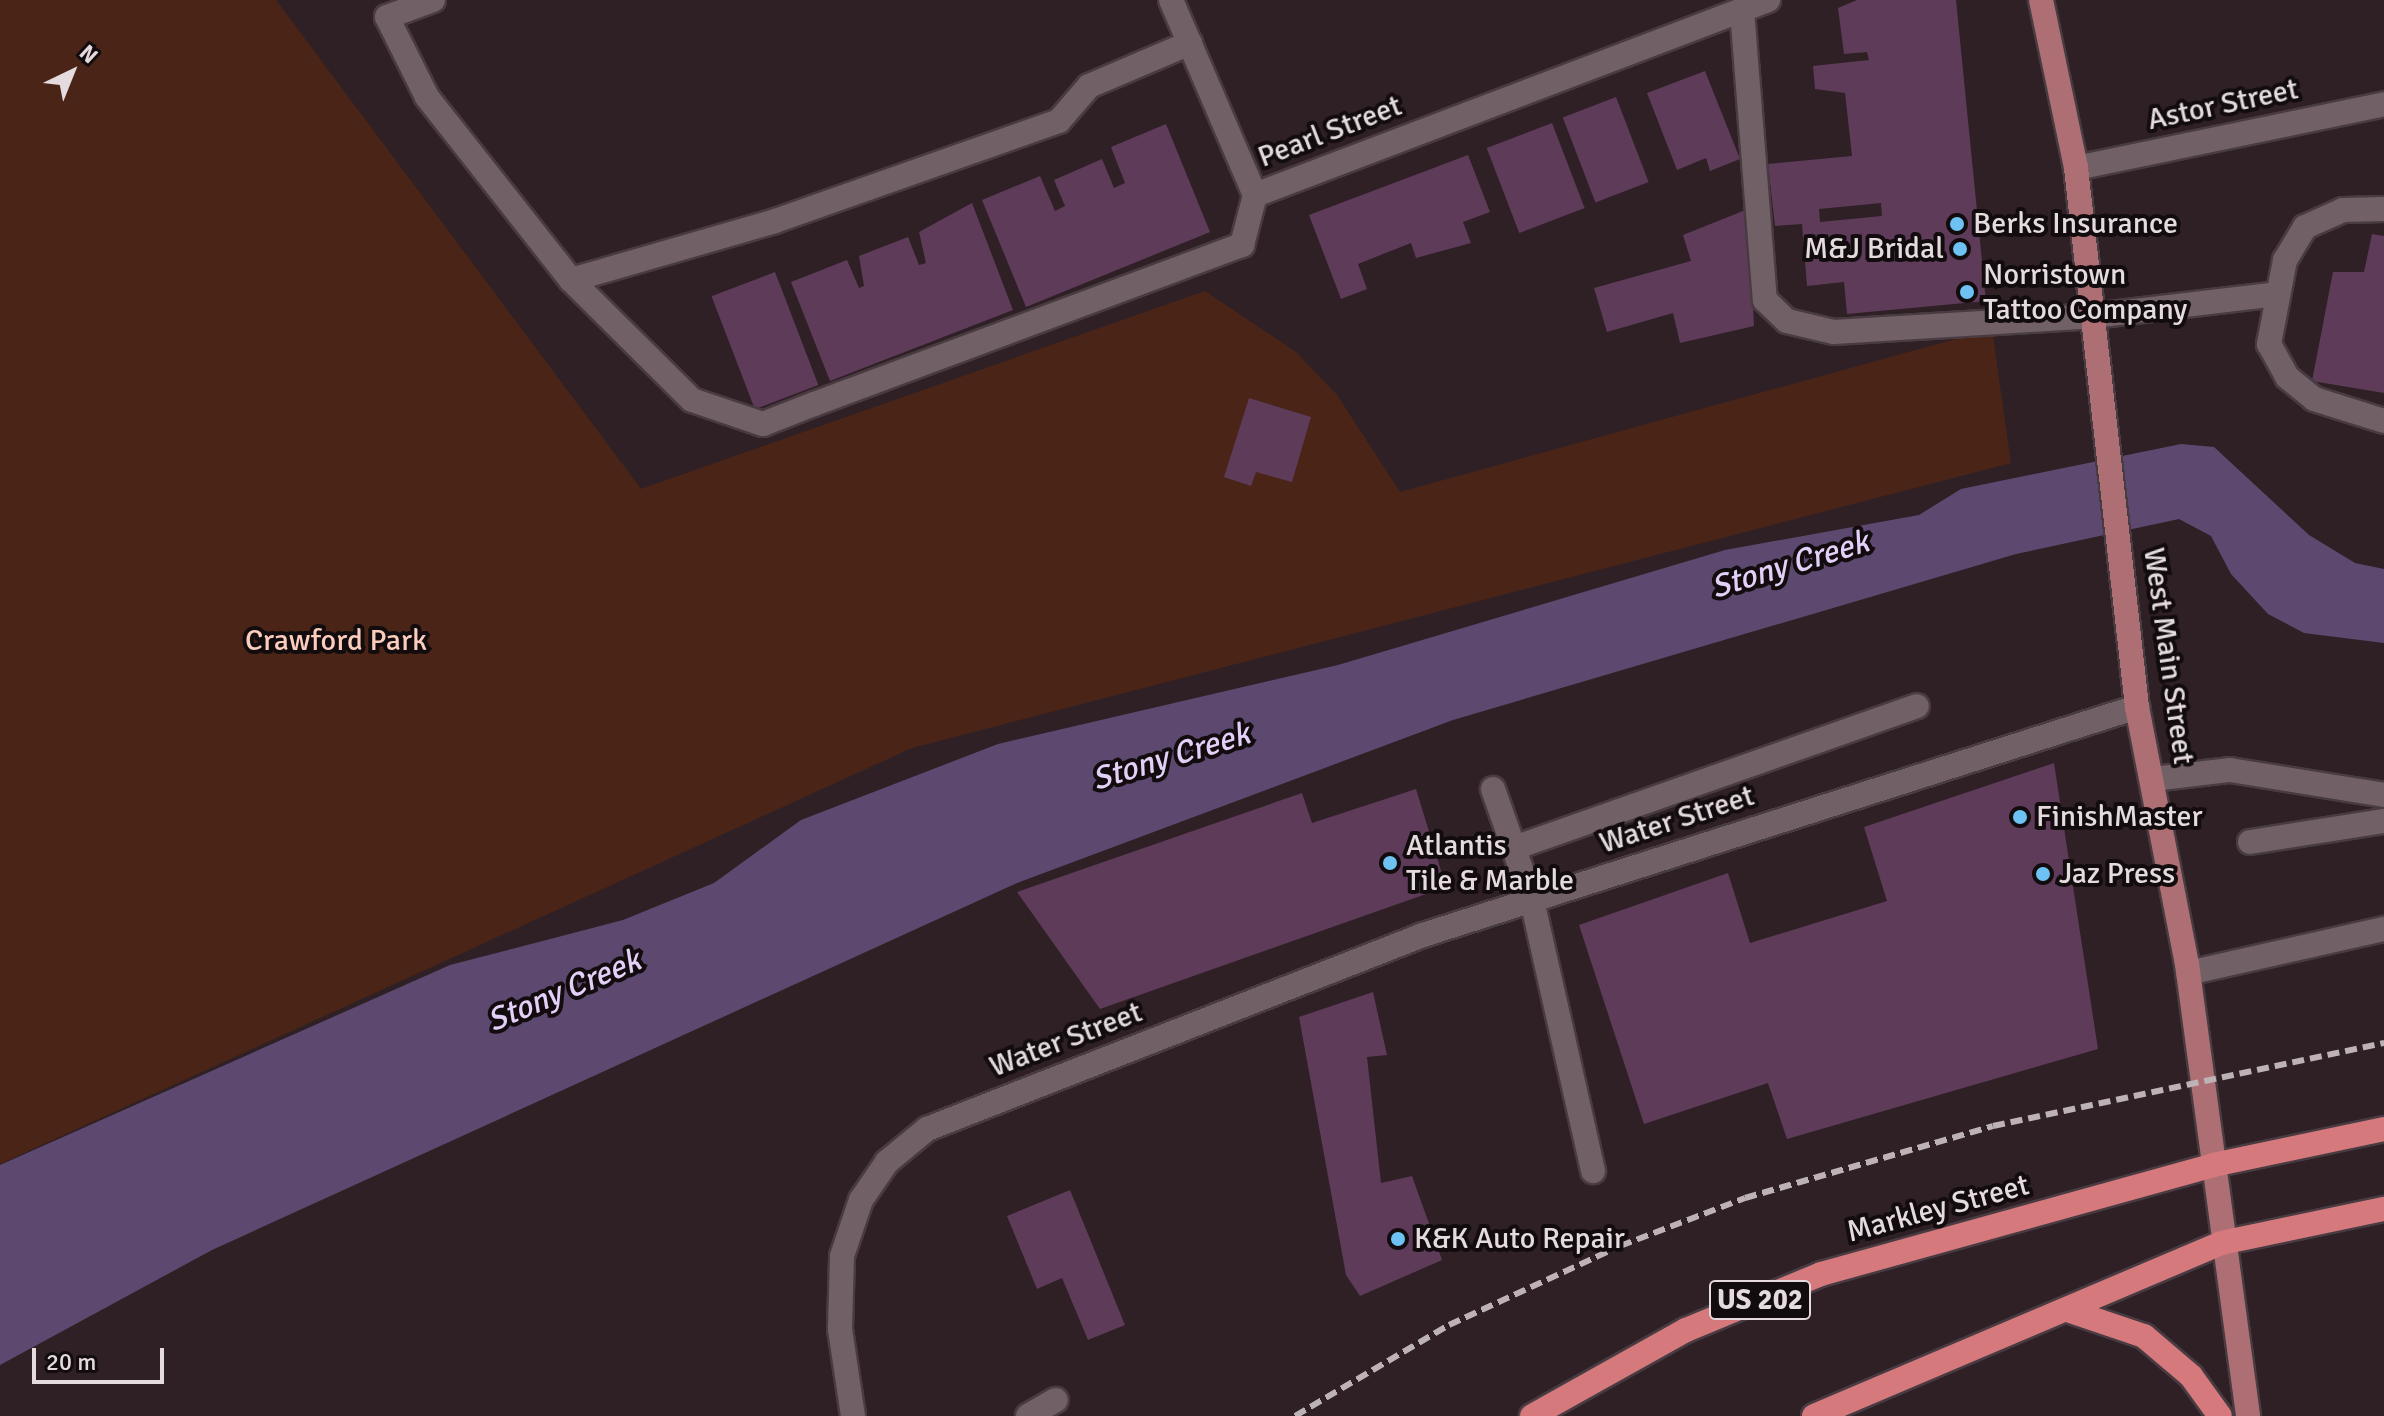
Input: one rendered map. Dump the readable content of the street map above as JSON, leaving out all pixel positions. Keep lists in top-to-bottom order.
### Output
{
  "streets": {
    "highway": ["Markley Street", "US 202"],
    "main road": ["West Main Street"],
    "street": ["Astor Street", "Pearl Street", "Water Street"]
  },
  "crossings": [
    ["Astor Street", "West Main Street"],
    ["West Main Street", "Water Street"],
    ["West Main Street", "Markley Street"]
  ],
  "water": ["Stony Creek"],
  "parks": ["Crawford Park"],
  "places": [
    "Berks Insurance",
    "M&J Bridal",
    "Norristown Tattoo Company",
    "FinishMaster",
    "Atlantis Tile & Marble",
    "Jaz Press",
    "K&K Auto Repair"
  ],
  "scale_bar": "20 m",
  "north": "top right"
}
